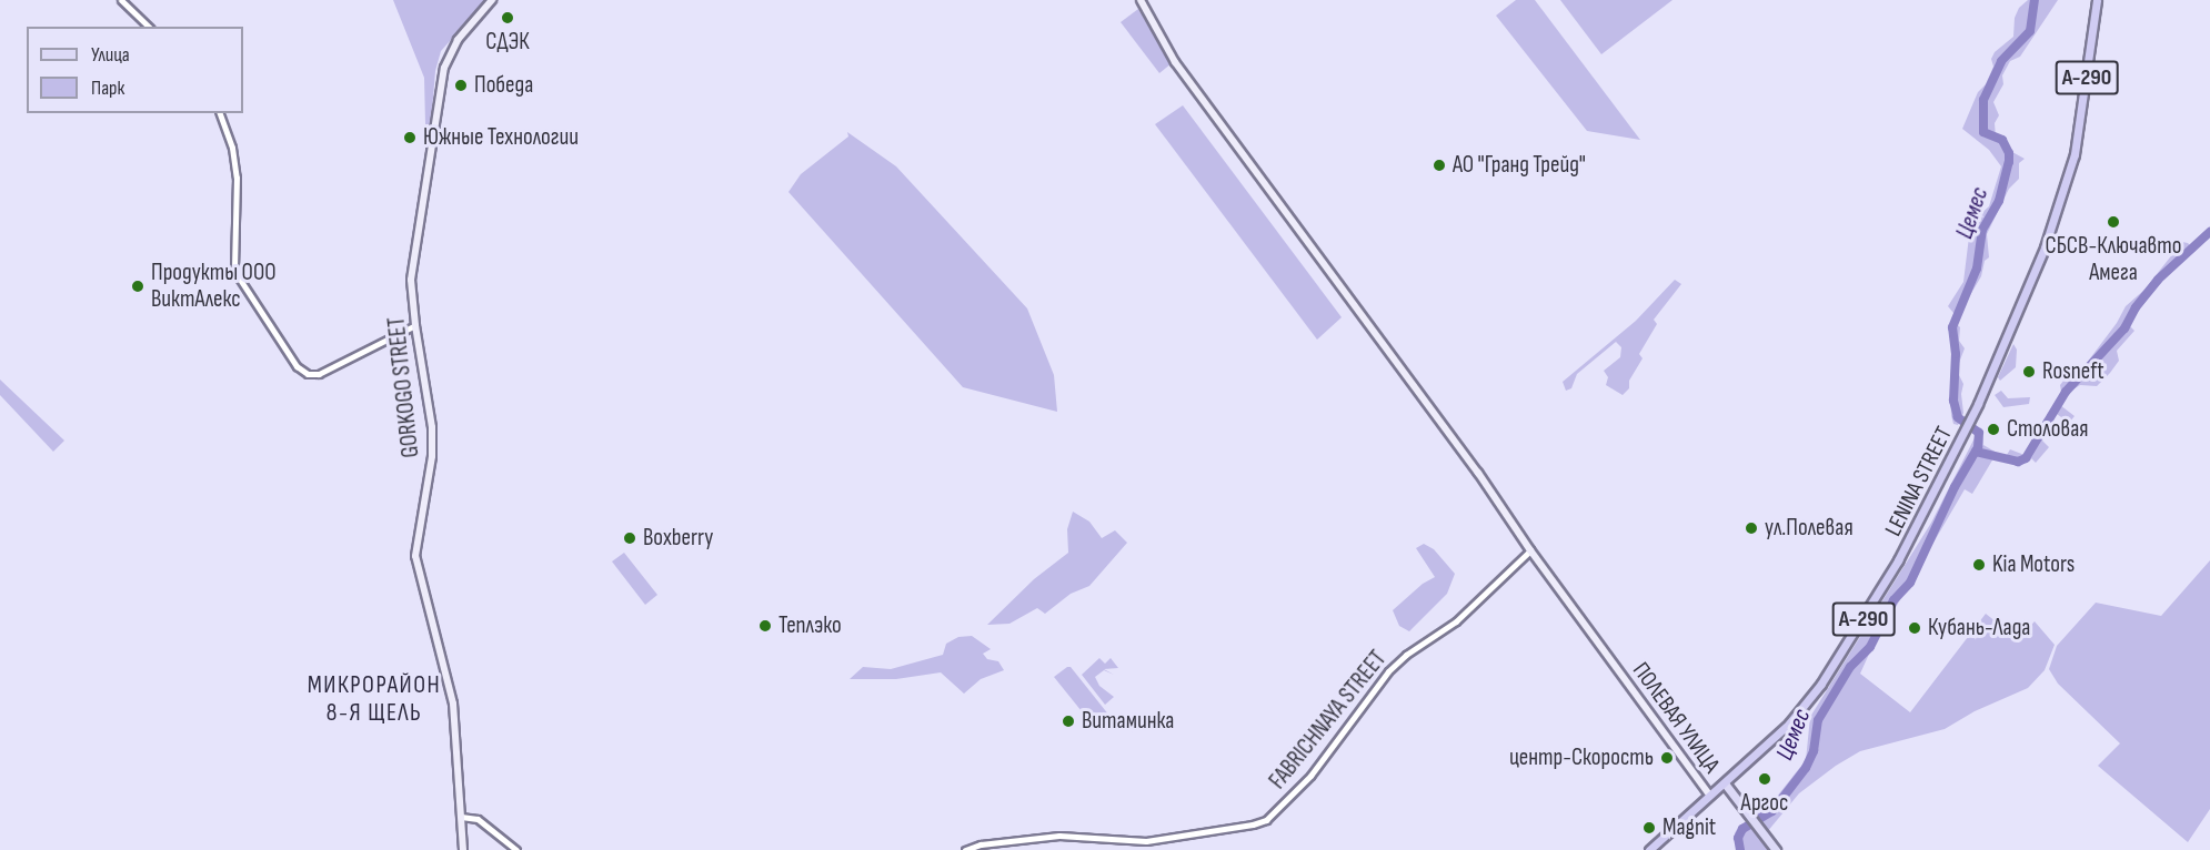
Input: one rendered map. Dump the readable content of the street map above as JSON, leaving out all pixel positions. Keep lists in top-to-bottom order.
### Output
{
  "streets": {
    "highway": ["А-290", "LENINA STREET"],
    "main road": ["GORKOGO STREET", "ПОЛЕВАЯ УЛИЦА"],
    "street": ["FABRICHNAYA STREET"]
  },
  "crossings": [
    ["LENINA STREET", "ПОЛЕВАЯ УЛИЦА"],
    ["ПОЛЕВАЯ УЛИЦА", "FABRICHNAYA STREET"]
  ],
  "districts": ["МИКРОРАЙОН 8-Я ЩЕЛЬ"],
  "water": ["Цемес"],
  "places": [
    "СДЭК",
    "Победа",
    "Южные Технологии",
    "АО \"Гранд Трейд\"",
    "СБСВ-Ключавто Амега",
    "Продукты ООО ВиктАлекс",
    "Rosneft",
    "Столовая",
    "ул.Полевая",
    "Boxberry",
    "Kia Motors",
    "Теплэко",
    "Кубань-Лада",
    "Витаминка",
    "центр-Скорость",
    "Аргос",
    "Magnit"
  ],
  "legend": ["Улица", "Парк"]
}
